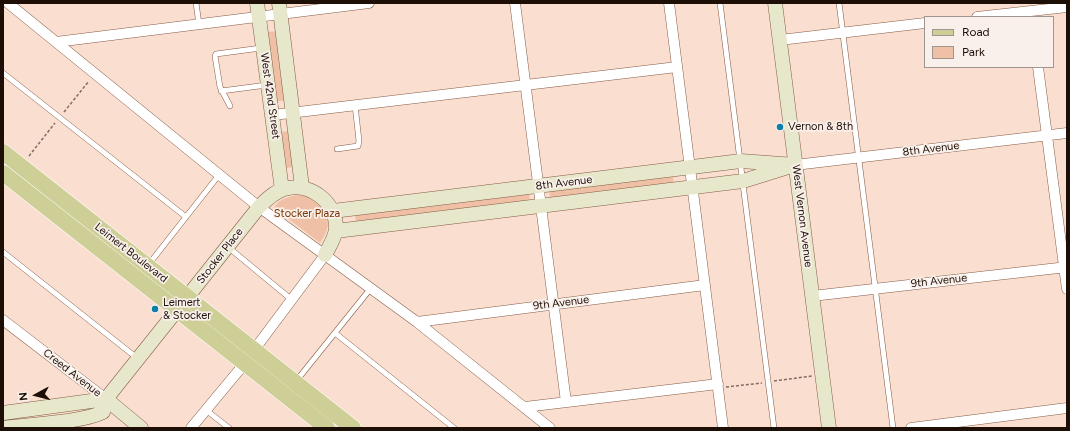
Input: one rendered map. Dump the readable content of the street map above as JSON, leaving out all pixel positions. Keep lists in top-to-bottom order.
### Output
{
  "streets": {
    "main road": ["Leimert Boulevard"],
    "street": [
      "West 42nd Street",
      "8th Avenue",
      "West Vernon Avenue",
      "Stocker Place",
      "9th Avenue",
      "Creed Avenue"
    ]
  },
  "crossings": [
    ["8th Avenue", "West Vernon Avenue"],
    ["West Vernon Avenue", "9th Avenue"],
    ["Leimert Boulevard", "Stocker Place"],
    ["Stocker Place", "Creed Avenue"]
  ],
  "parks": ["Stocker Plaza"],
  "places": ["Vernon & 8th", "Leimert & Stocker"],
  "legend": ["Road", "Park"],
  "north": "left"
}
